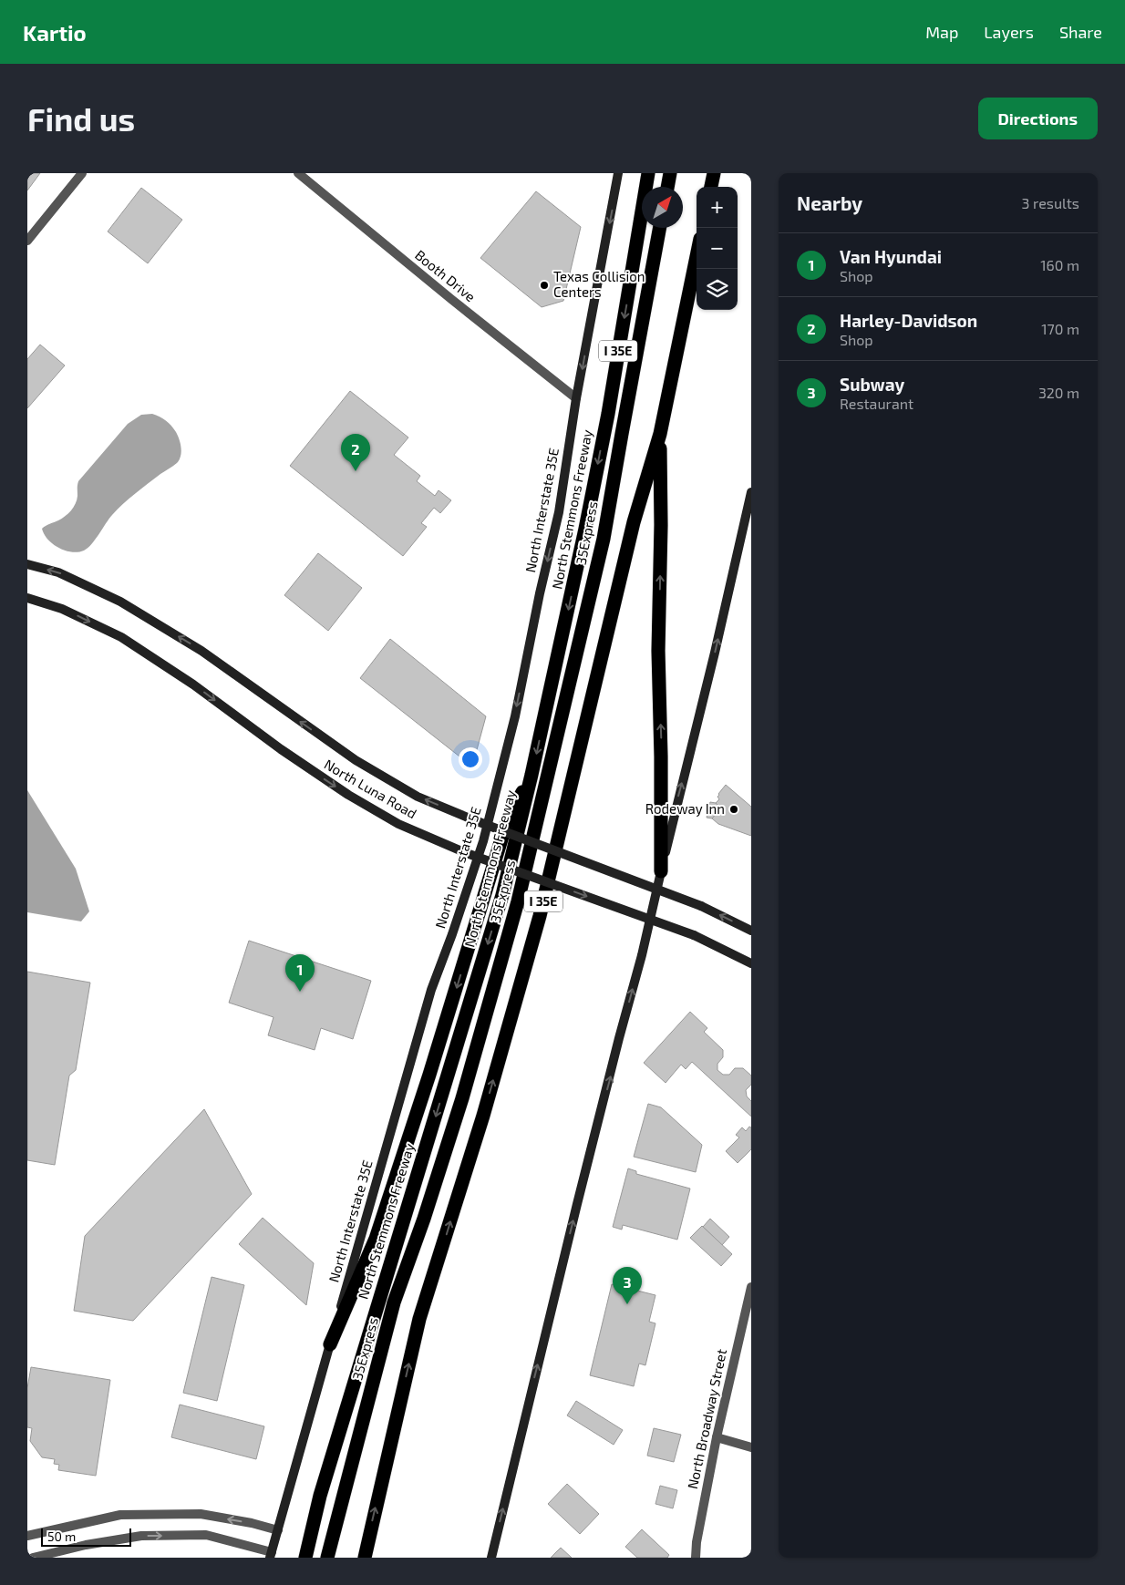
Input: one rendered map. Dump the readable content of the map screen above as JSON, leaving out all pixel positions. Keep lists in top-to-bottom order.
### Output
{
  "streets": {
    "highway": ["I 35E", "North Stemmons Freeway", "35Express"],
    "main road": ["North Interstate 35E", "North Luna Road"],
    "street": ["Booth Drive", "North Broadway Street"]
  },
  "crossings": [
    ["Booth Drive", "North Interstate 35E"]
  ],
  "one_way": ["North Interstate 35E"],
  "places": ["Texas Collision Centers", "Rodeway Inn"],
  "scale_bar": "50 m",
  "north": "top right",
  "page": {
    "header": "Kartio",
    "nav": ["Map", "Layers", "Share"],
    "buttons": "Directions",
    "title": "Find us",
    "heading": ["Nearby", "3 results"],
    "map_buttons": ["+", "−"],
    "list": [
      {
        "mark": "1",
        "name": "Van Hyundai",
        "note": "Shop",
        "value": "160 m"
      },
      {
        "mark": "2",
        "name": "Harley-Davidson",
        "note": "Shop",
        "value": "170 m"
      },
      {
        "mark": "3",
        "name": "Subway",
        "note": "Restaurant",
        "value": "320 m"
      }
    ],
    "pins": ["2", "1", "3"],
    "scale": "50 m"
  }
}
